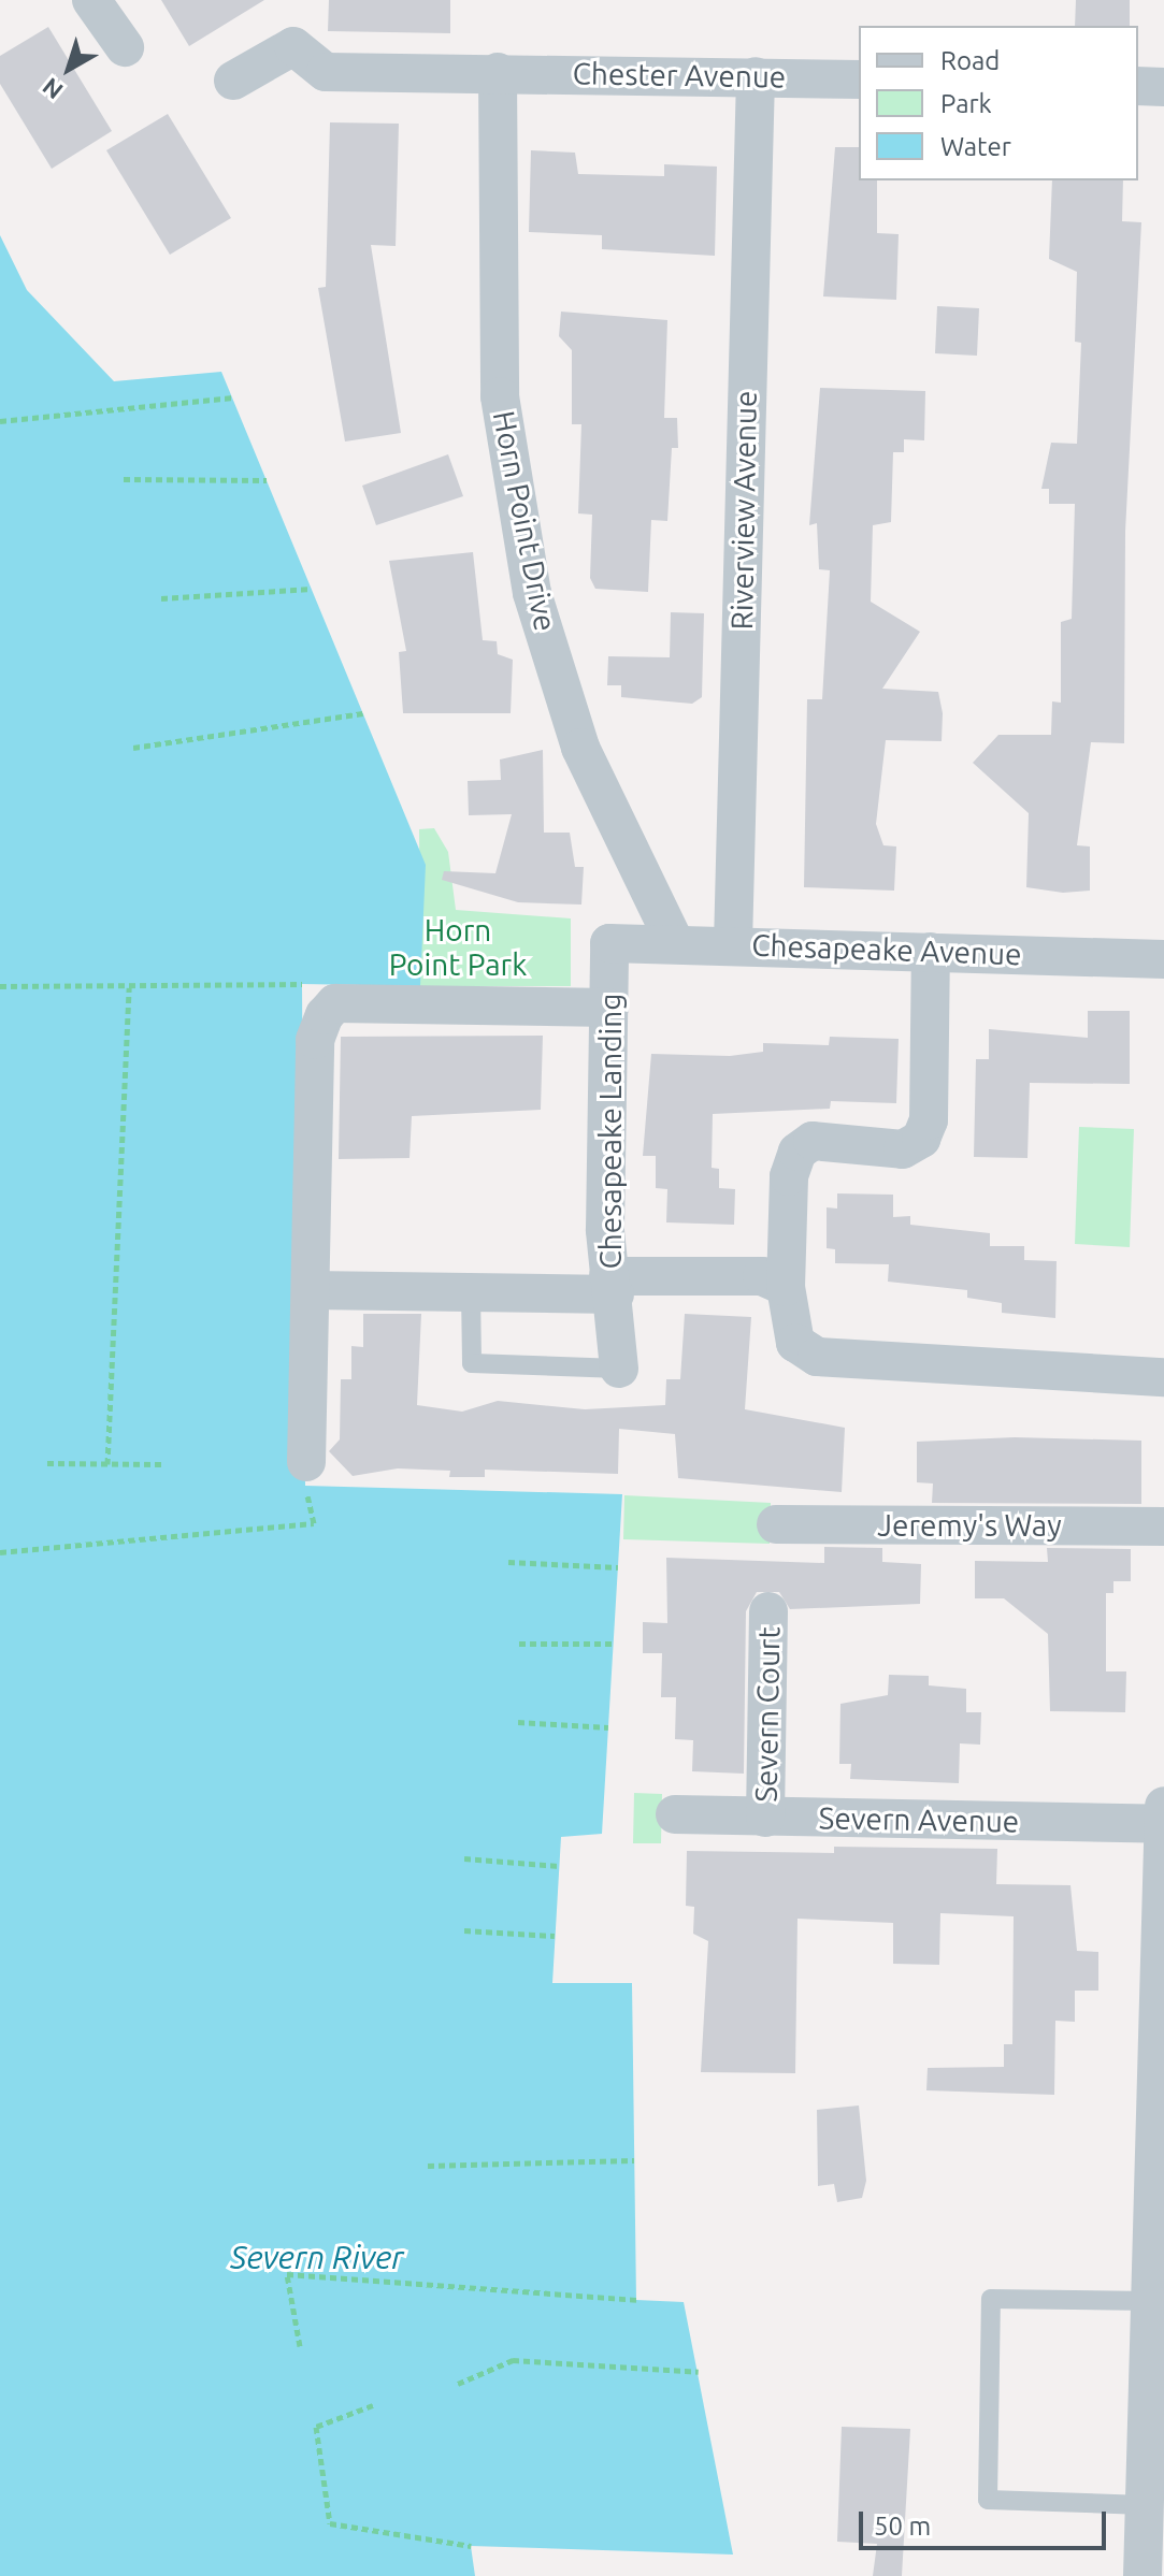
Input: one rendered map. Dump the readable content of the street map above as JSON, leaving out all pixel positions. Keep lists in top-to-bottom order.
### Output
{
  "streets": {
    "street": [
      "Chester Avenue",
      "Riverview Avenue",
      "Horn Point Drive",
      "Chesapeake Avenue",
      "Chesapeake Landing",
      "Jeremy's Way",
      "Severn Court",
      "Severn Avenue"
    ]
  },
  "crossings": [
    ["Chester Avenue", "Riverview Avenue"],
    ["Chester Avenue", "Horn Point Drive"],
    ["Riverview Avenue", "Chesapeake Avenue"],
    ["Horn Point Drive", "Chesapeake Avenue"],
    ["Chesapeake Avenue", "Chesapeake Landing"],
    ["Severn Court", "Severn Avenue"]
  ],
  "water": ["Severn River"],
  "parks": ["Horn Point Park"],
  "legend": ["Road", "Park", "Water"],
  "scale_bar": "50 m",
  "north": "bottom left"
}
